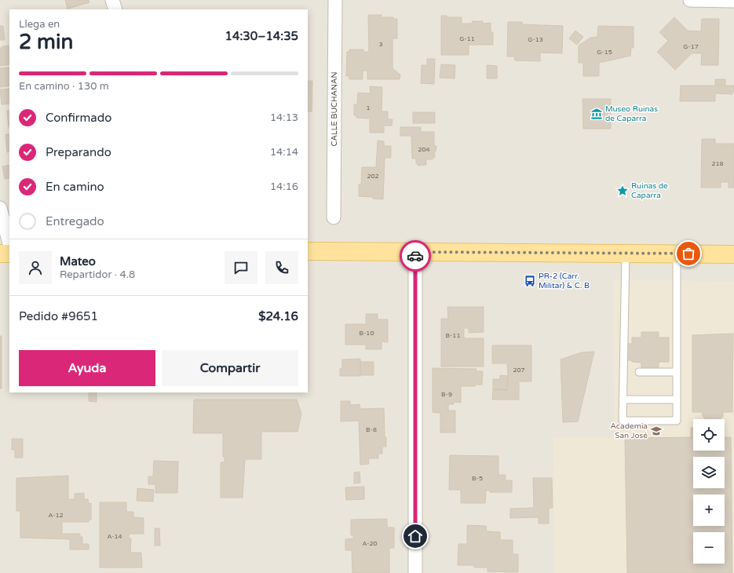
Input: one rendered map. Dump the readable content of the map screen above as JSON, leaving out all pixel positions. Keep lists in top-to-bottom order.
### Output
{
  "streets": {
    "street": ["CALLE BUCHANAN"]
  },
  "places": {
    "museum": ["Museo Ruinas de Caparra"],
    "place": ["Ruinas de Caparra"],
    "bus stop": ["PR-2 (Carr. Militar) & C. B"],
    "school or university": ["Academia San José"]
  },
  "house_numbers": [
    "G-11",
    "G-13",
    "3",
    "G-17",
    "G-15",
    "1",
    "204",
    "218",
    "202",
    "B-10",
    "B-11",
    "207",
    "B-9",
    "B-8",
    "B-5",
    "A-12",
    "A-14",
    "A-20"
  ],
  "page": {
    "heading": ["2 min", "Llega en", "14:30–14:35"],
    "panel": [
      "Mateo",
      "Repartidor · 4.8",
      "Pedido #9651",
      "$24.16"
    ],
    "bar": "En camino · 130 m",
    "list": [
      ["Confirmado", "14:13"],
      ["Preparando", "14:14"],
      ["En camino", "14:16"],
      "Entregado"
    ],
    "buttons": ["Ayuda", "Compartir"],
    "map_buttons": ["+", "−"]
  }
}
